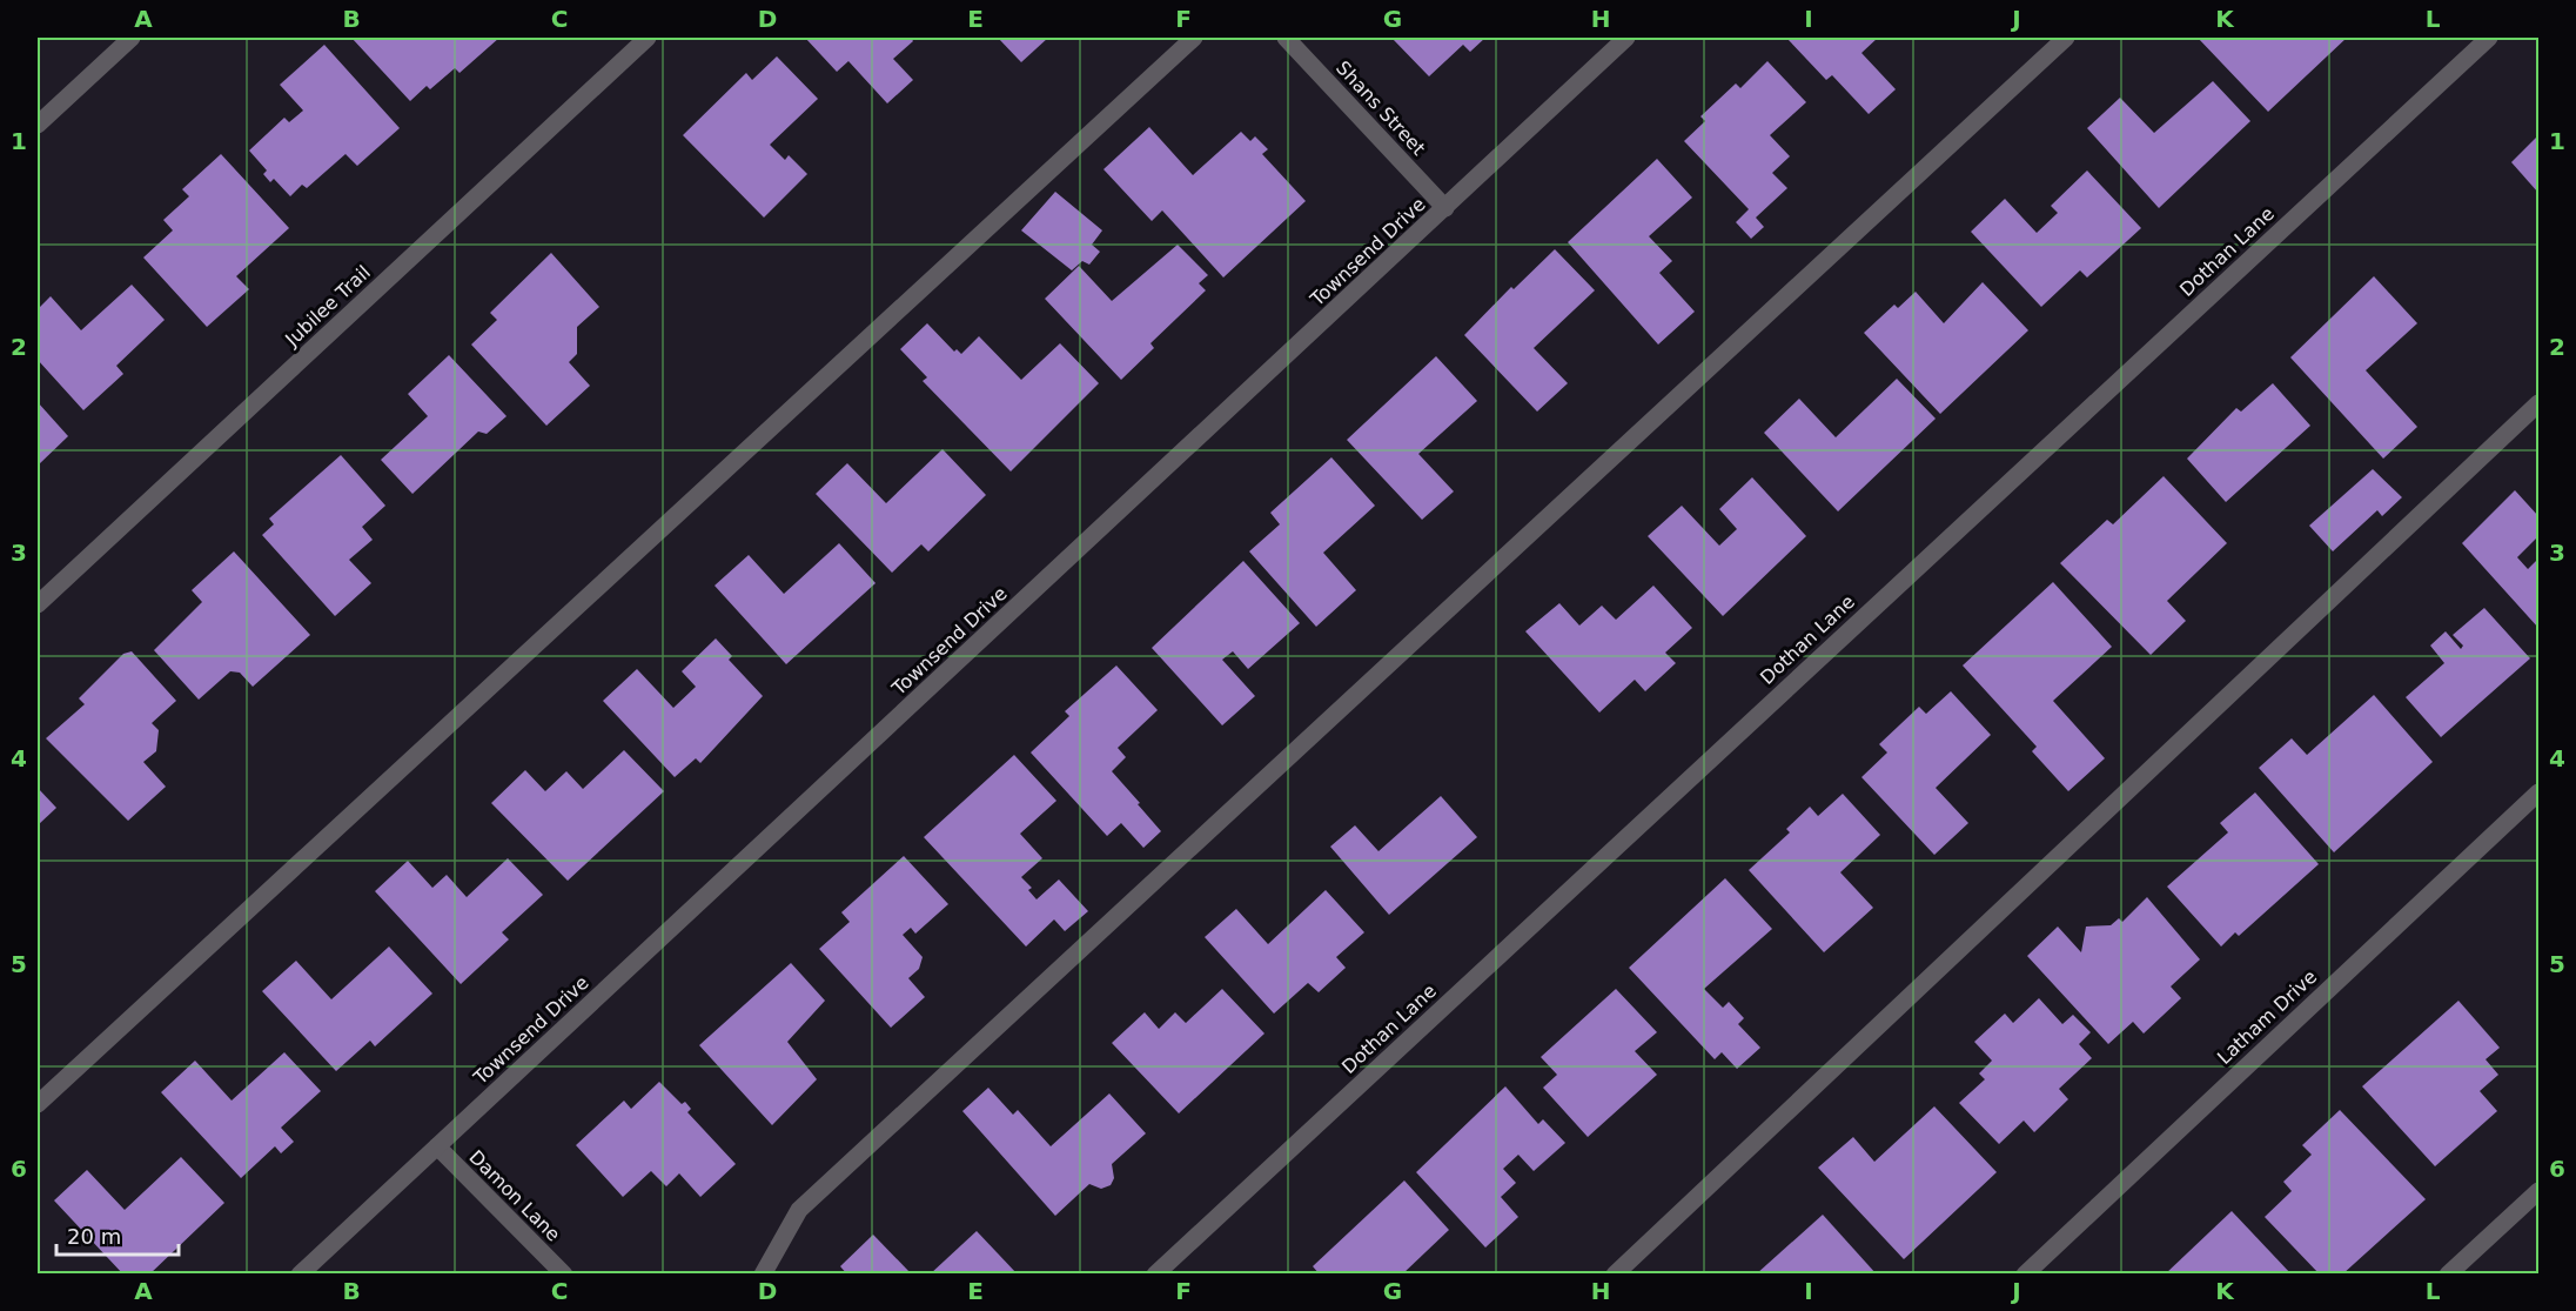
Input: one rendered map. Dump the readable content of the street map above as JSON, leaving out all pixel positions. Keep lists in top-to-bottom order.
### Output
{
  "streets": {
    "street": [
      "Shans Street",
      "Townsend Drive",
      "Dothan Lane",
      "Jubilee Trail",
      "Latham Drive",
      "Damon Lane"
    ]
  },
  "crossings": [
    ["Shans Street", "Townsend Drive"],
    ["Townsend Drive", "Damon Lane"]
  ],
  "scale_bar": "20 m",
  "grid": {
    "columns": [
      "A",
      "B",
      "C",
      "D",
      "E",
      "F",
      "G",
      "H",
      "I",
      "J",
      "K",
      "L"
    ],
    "rows": [
      "1",
      "2",
      "3",
      "4",
      "5",
      "6"
    ]
  }
}
